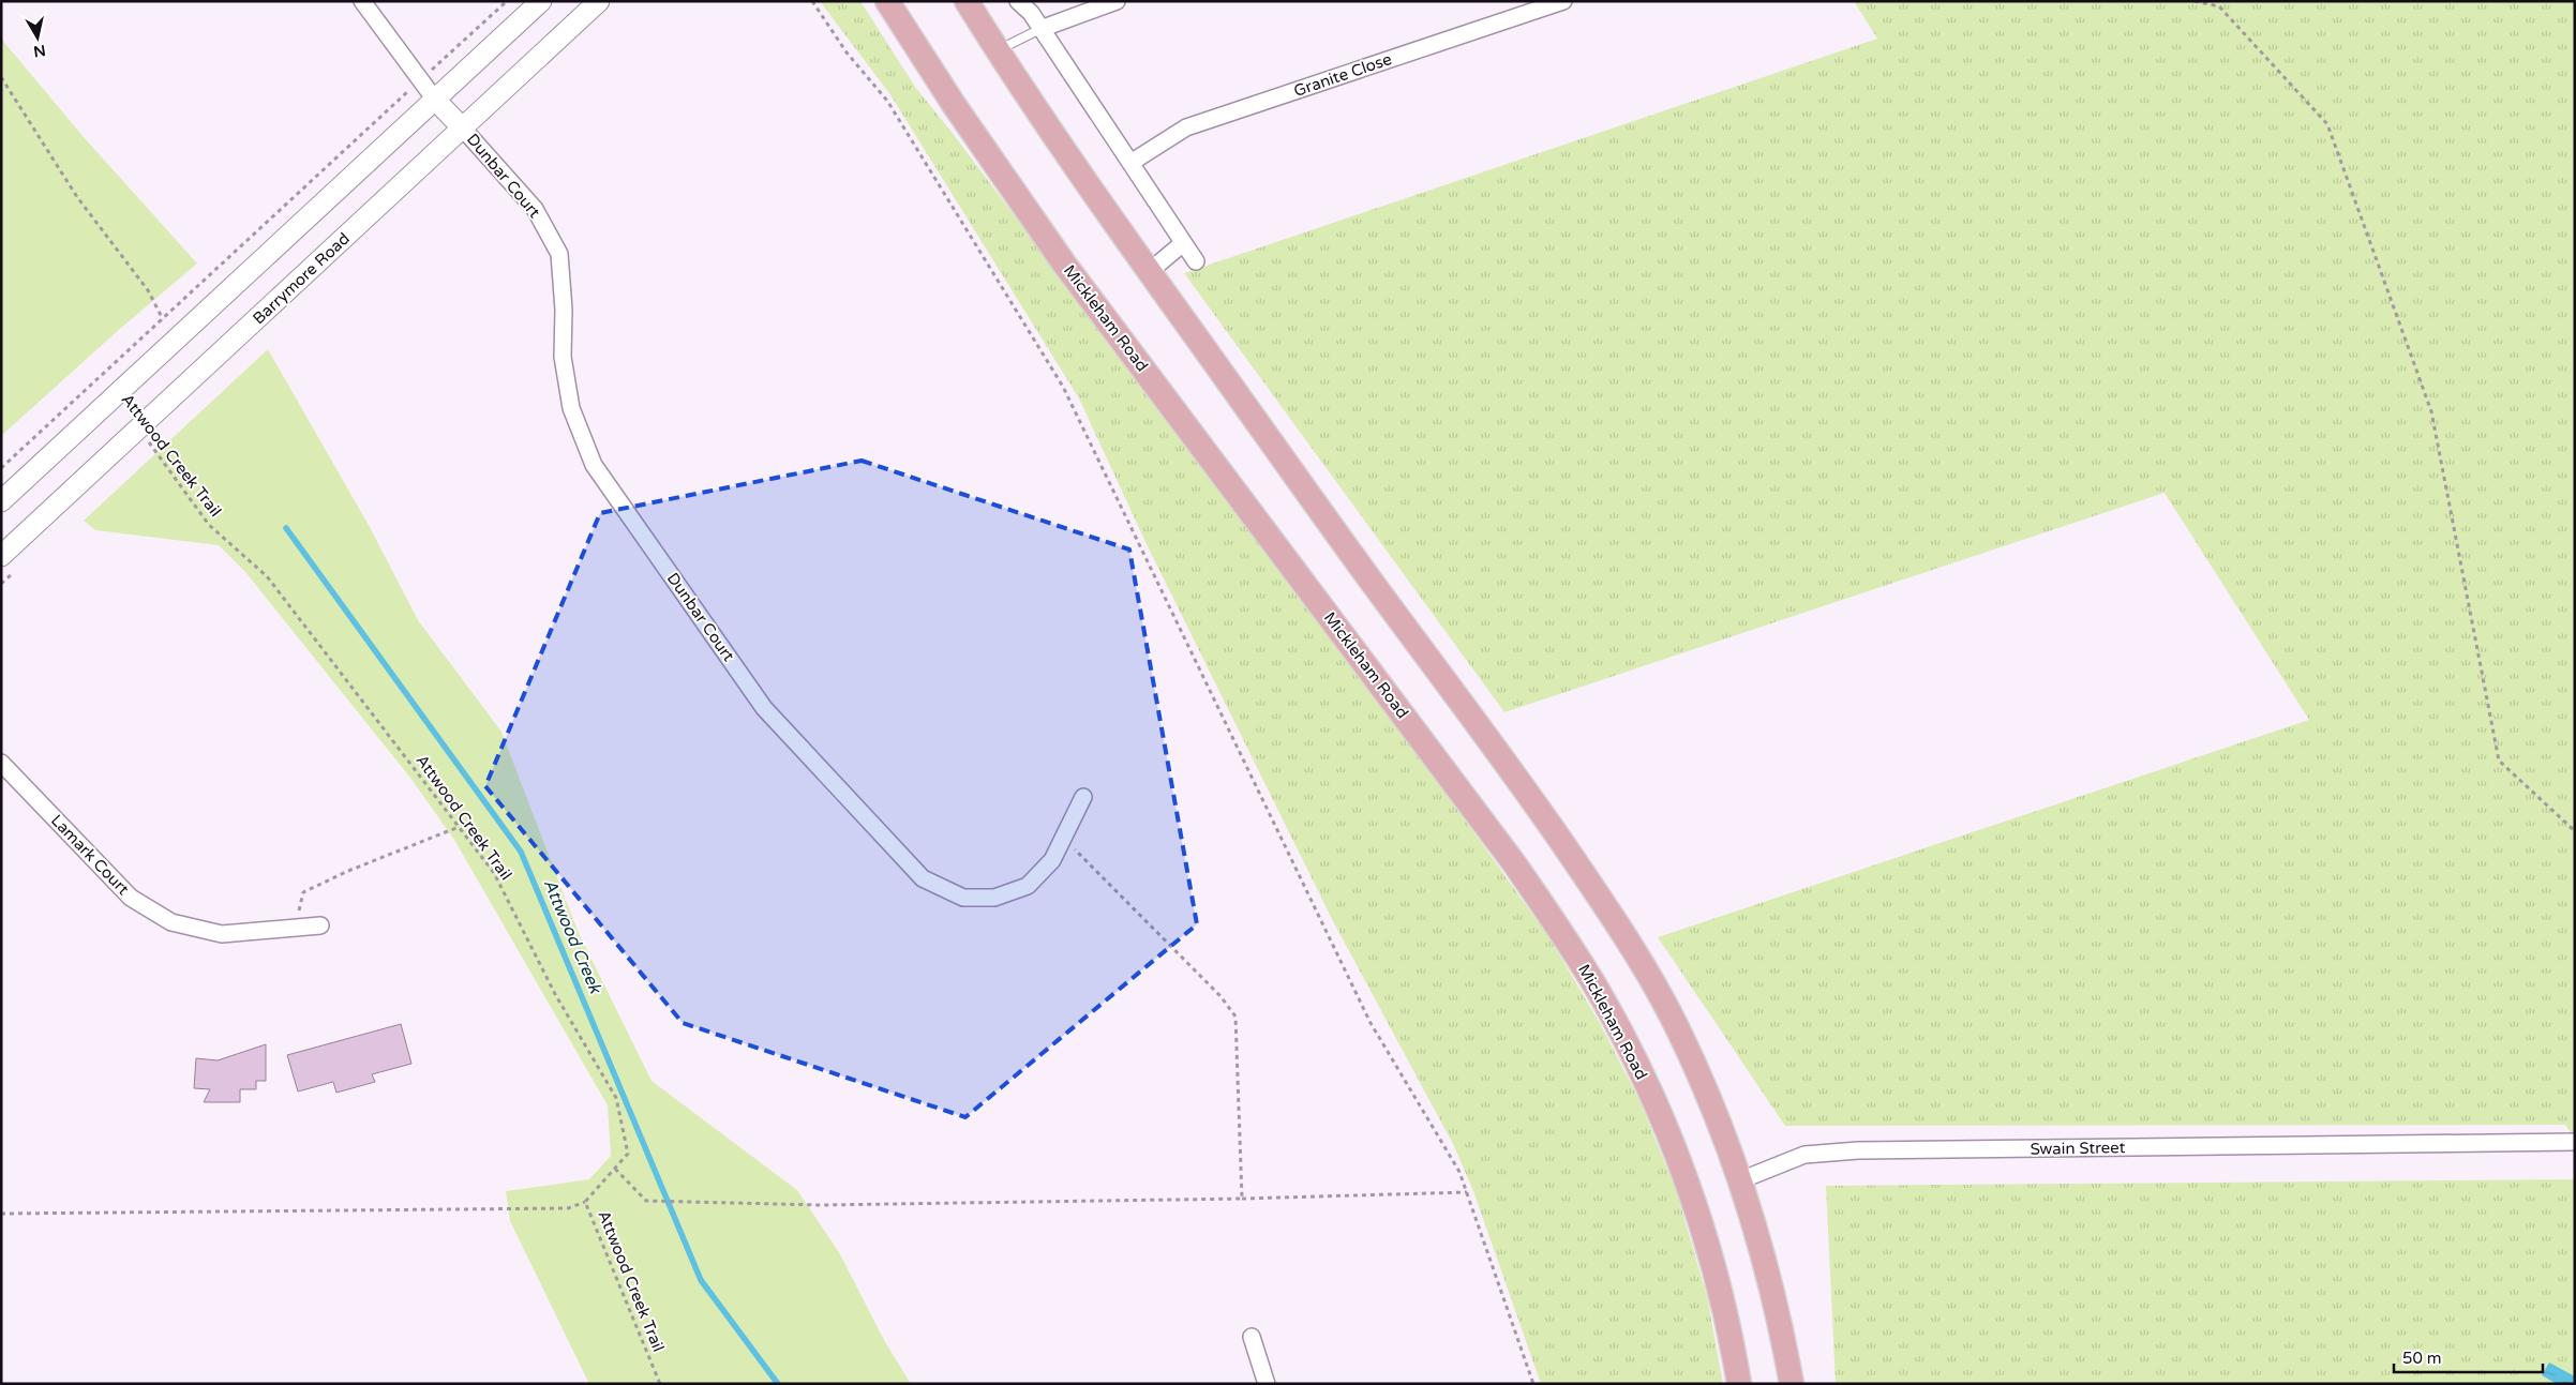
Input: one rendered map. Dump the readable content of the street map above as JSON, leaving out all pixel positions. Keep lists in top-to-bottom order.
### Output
{
  "streets": {
    "main road": ["Mickleham Road"],
    "street": [
      "Granite Close",
      "Dunbar Court",
      "Barrymore Road",
      "Lamark Court",
      "Swain Street"
    ],
    "path": ["Attwood Creek Trail"]
  },
  "crossings": [
    ["Dunbar Court", "Barrymore Road"],
    ["Barrymore Road", "Attwood Creek Trail"]
  ],
  "water": ["Attwood Creek"],
  "scale_bar": "50 m",
  "north": "bottom"
}
